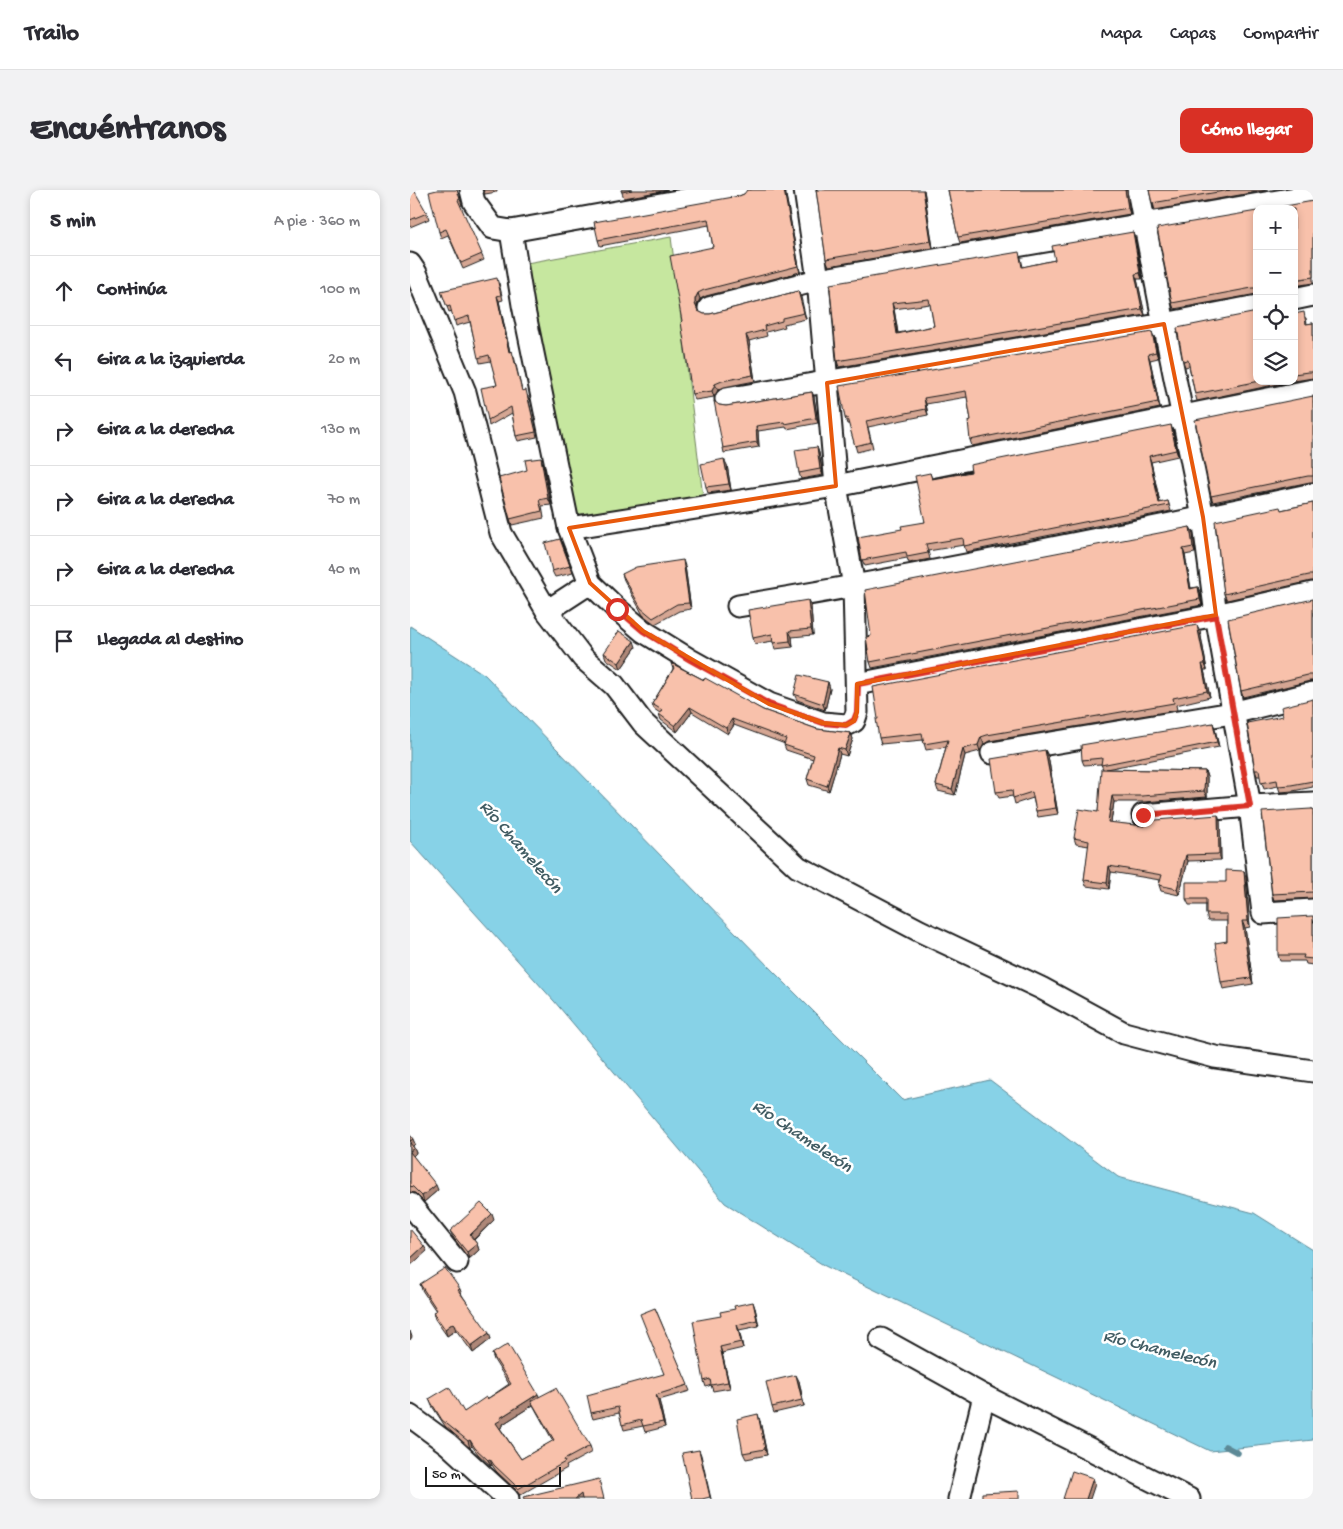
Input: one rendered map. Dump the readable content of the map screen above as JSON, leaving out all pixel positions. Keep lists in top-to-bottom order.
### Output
{
  "water": ["Río Chamelecón"],
  "scale_bar": "50 m",
  "page": {
    "header": "Trailo",
    "nav": ["Mapa", "Capas", "Compartir"],
    "buttons": "Cómo llegar",
    "title": "Encuéntranos",
    "heading": ["5 min", "A pie · 360 m"],
    "map_buttons": ["+", "−"],
    "list": [
      ["Continúa", "100 m"],
      ["Gira a la izquierda", "20 m"],
      ["Gira a la derecha", "130 m"],
      ["Gira a la derecha", "70 m"],
      ["Gira a la derecha", "40 m"],
      "Llegada al destino"
    ],
    "scale": "50 m"
  }
}
